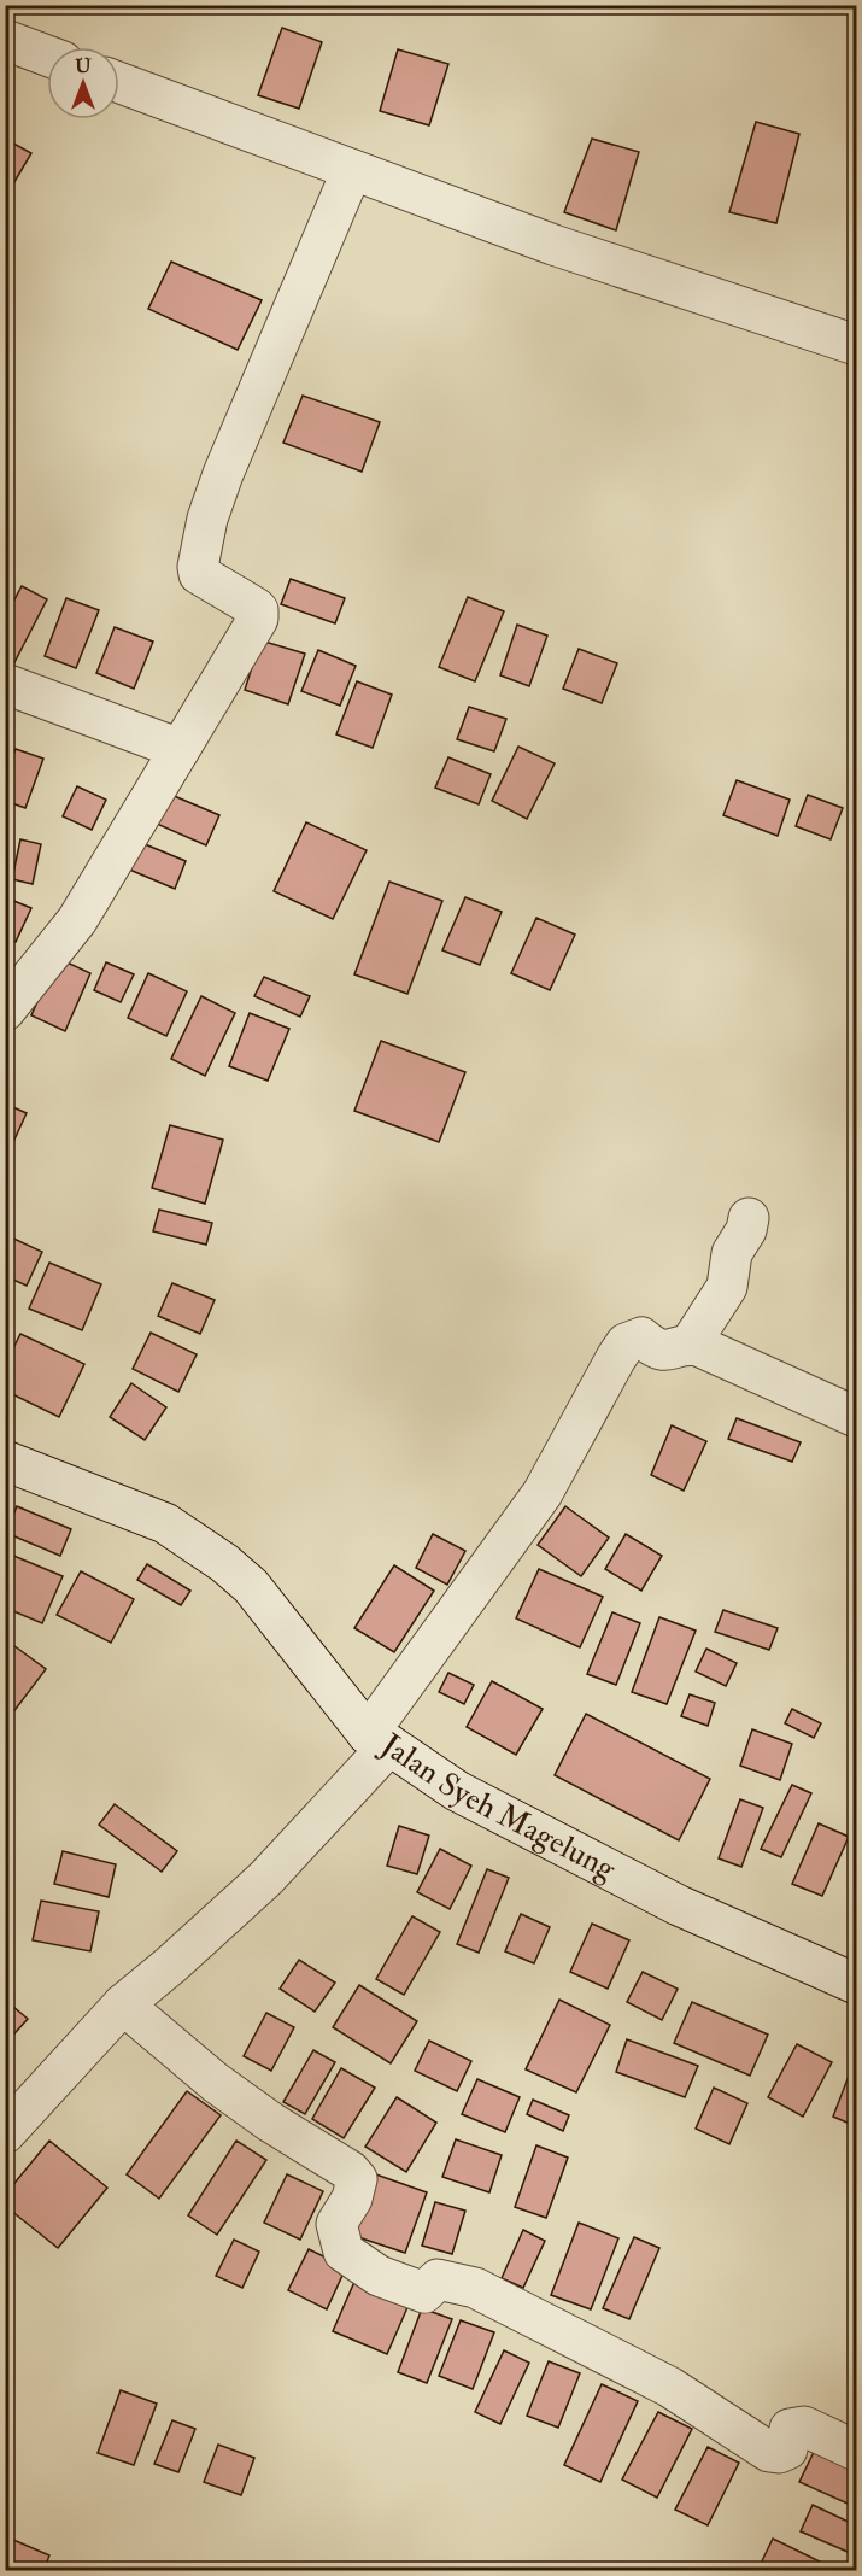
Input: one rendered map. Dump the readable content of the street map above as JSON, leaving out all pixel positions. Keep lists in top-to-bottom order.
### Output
{
  "streets": {
    "street": ["Jalan Syeh Magelung"]
  },
  "north": "top"
}
